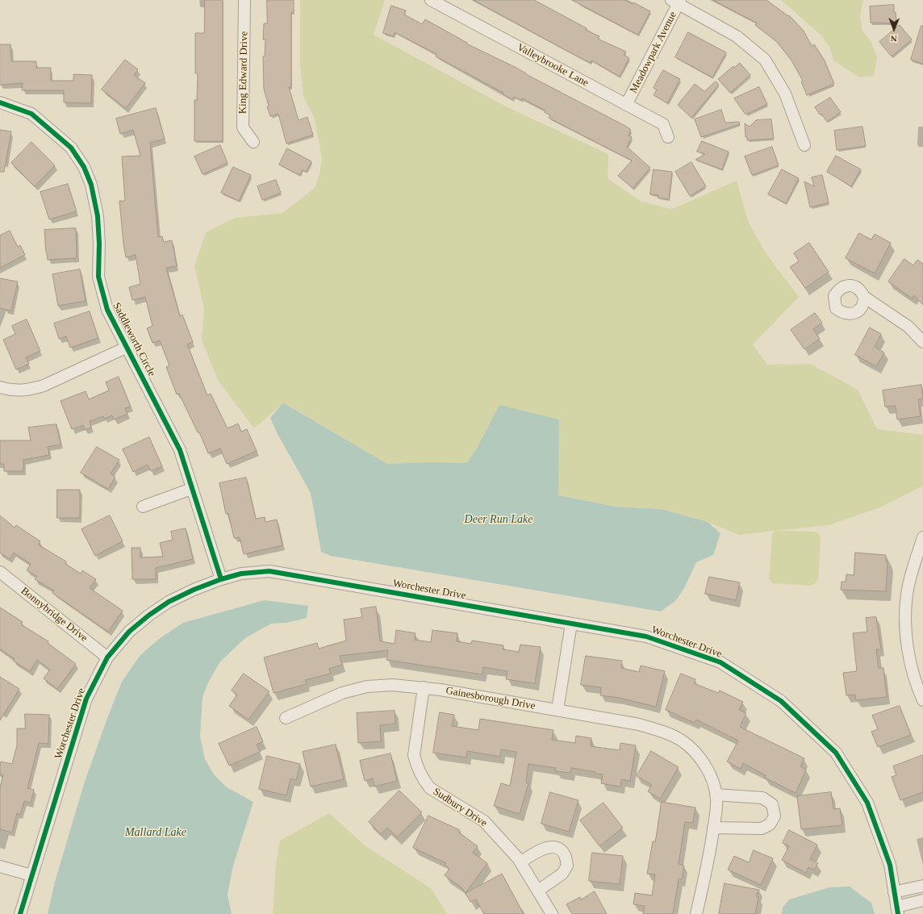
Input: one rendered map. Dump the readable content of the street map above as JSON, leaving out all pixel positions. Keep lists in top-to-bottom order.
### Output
{
  "streets": {
    "street": [
      "Meadowpark Avenue",
      "Valleybrooke Lane",
      "King Edward Drive",
      "Saddleworth Circle",
      "Worchester Drive",
      "Bonnybridge Drive",
      "Gainesborough Drive",
      "Sudbury Drive"
    ]
  },
  "crossings": [
    ["Meadowpark Avenue", "Valleybrooke Lane"],
    ["Saddleworth Circle", "Worchester Drive"],
    ["Worchester Drive", "Bonnybridge Drive"],
    ["Gainesborough Drive", "Sudbury Drive"]
  ],
  "water": ["Deer Run Lake", "Mallard Lake"],
  "north": "bottom"
}
